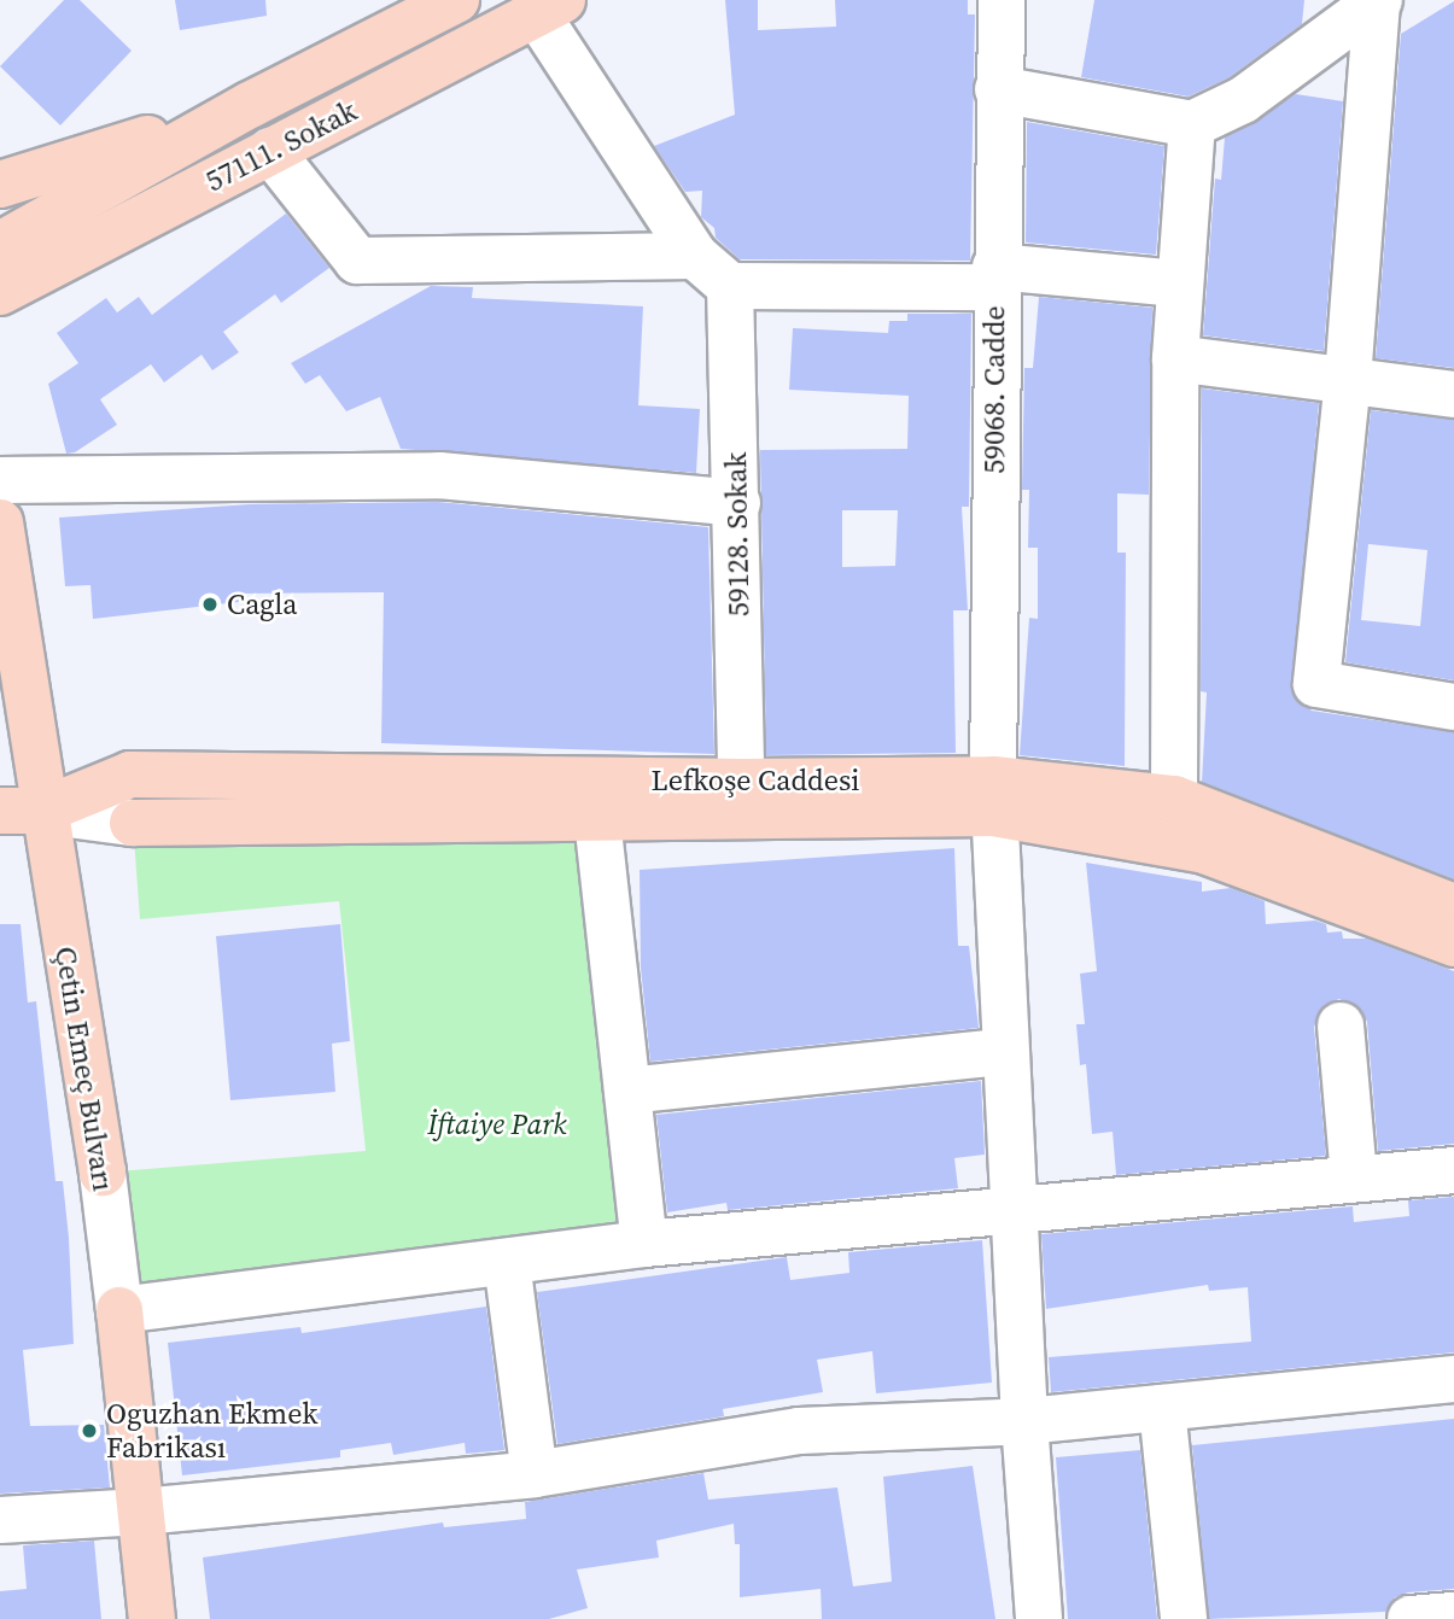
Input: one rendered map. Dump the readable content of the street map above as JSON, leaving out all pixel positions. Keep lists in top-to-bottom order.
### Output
{
  "streets": {
    "main road": ["57111. Sokak", "Lefkoşe Caddesi", "Çetin Emeç Bulvarı"],
    "street": ["59068. Cadde", "59128. Sokak"]
  },
  "crossings": [
    ["59068. Cadde", "Lefkoşe Caddesi"],
    ["59128. Sokak", "Lefkoşe Caddesi"],
    ["Lefkoşe Caddesi", "Çetin Emeç Bulvarı"]
  ],
  "parks": ["İftaiye Park"],
  "places": ["Cagla", "Oguzhan Ekmek Fabrikası"]
}
